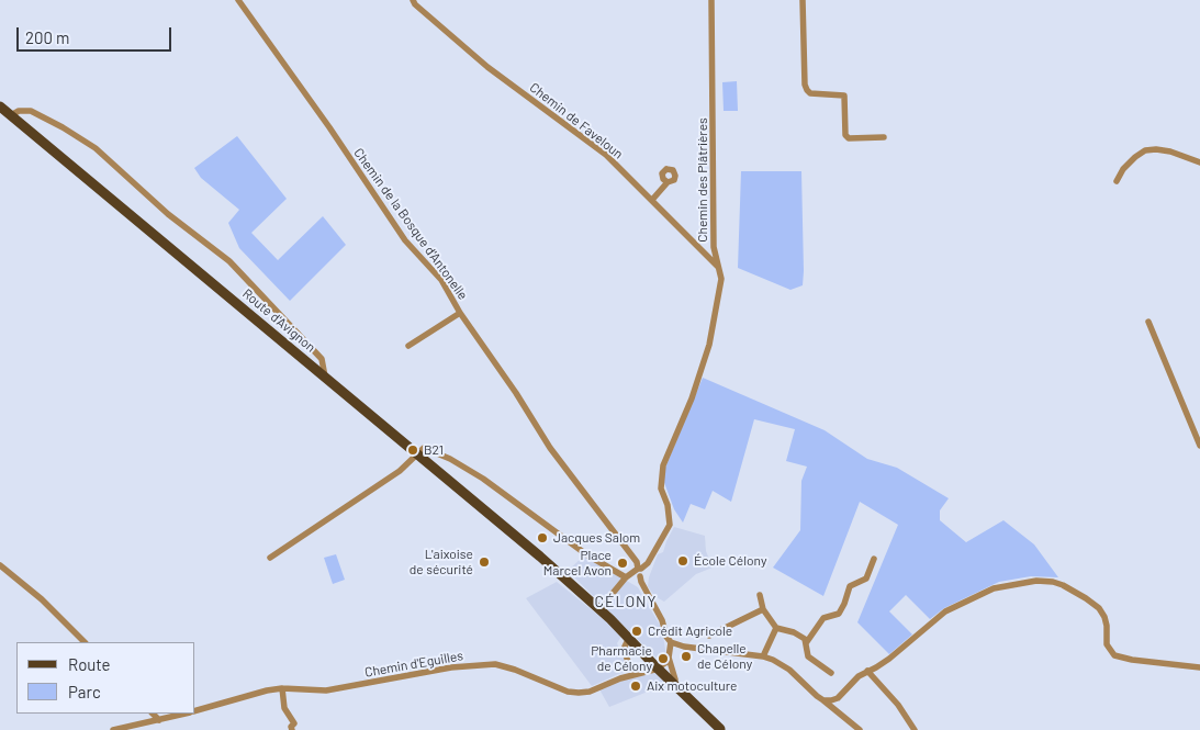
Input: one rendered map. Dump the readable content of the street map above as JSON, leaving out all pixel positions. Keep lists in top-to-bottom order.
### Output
{
  "streets": {
    "main road": ["Route d'Avignon"],
    "street": [
      "Chemin de Faveloun",
      "Chemin des Plâtrières",
      "Chemin de la Bosque d'Antonelle",
      "Chemin d'Eguilles"
    ]
  },
  "crossings": [
    ["Chemin de Faveloun", "Chemin des Plâtrières"],
    ["Chemin des Plâtrières", "Chemin de la Bosque d'Antonelle"],
    ["Route d'Avignon", "Chemin d'Eguilles"]
  ],
  "districts": ["CÉLONY"],
  "places": [
    "B21",
    "Jacques Salom",
    "École Célony",
    "L'aixoise de sécurité",
    "Place Marcel Avon",
    "Crédit Agricole",
    "Chapelle de Célony",
    "Pharmacie de Célony",
    "Aix motoculture"
  ],
  "legend": ["Route", "Parc"],
  "scale_bar": "200 m"
}
